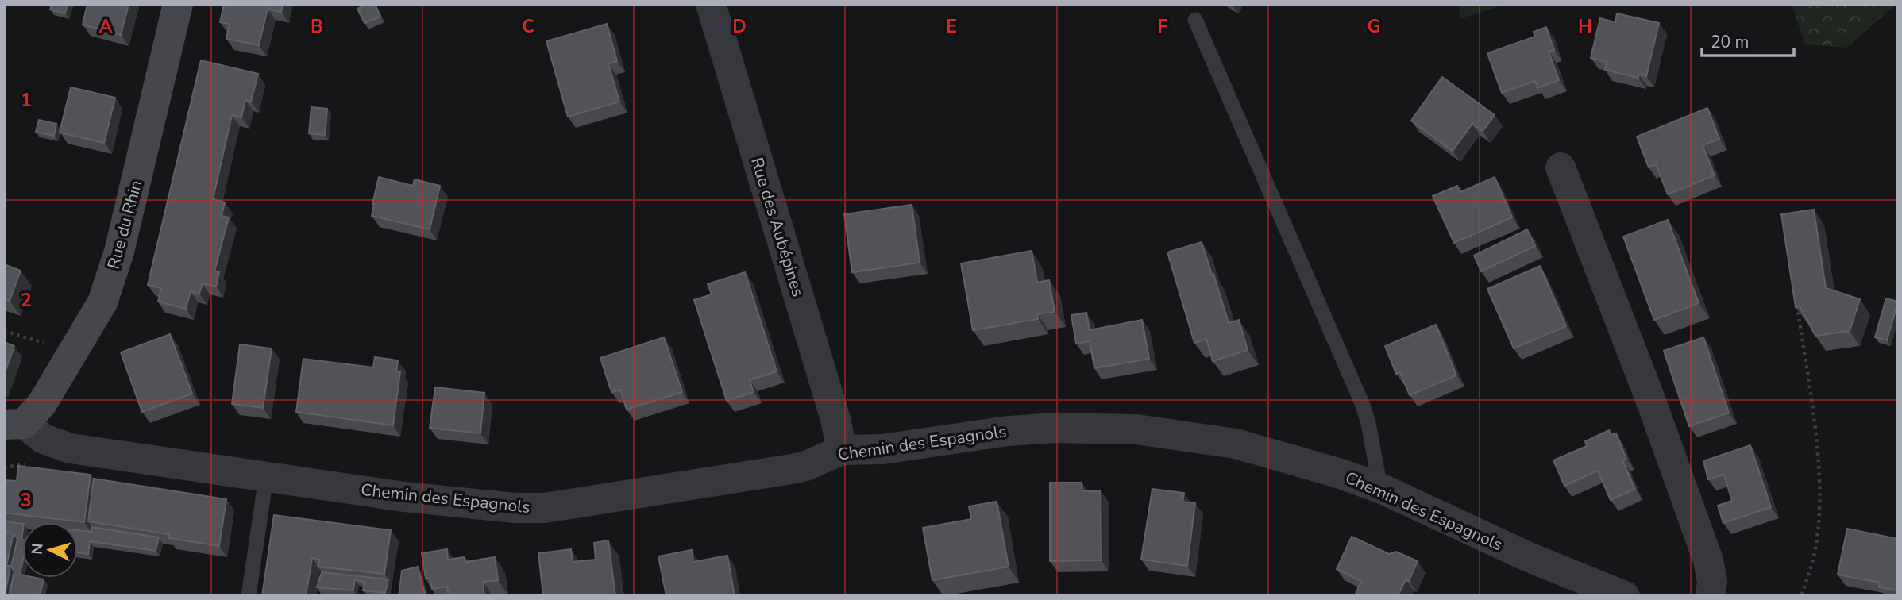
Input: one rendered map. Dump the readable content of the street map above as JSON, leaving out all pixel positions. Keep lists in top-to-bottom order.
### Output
{
  "streets": {
    "street": ["Rue du Rhin", "Rue des Aubépines", "Chemin des Espagnols"]
  },
  "crossings": [
    ["Rue du Rhin", "Chemin des Espagnols"],
    ["Rue des Aubépines", "Chemin des Espagnols"]
  ],
  "scale_bar": "20 m",
  "north": "left",
  "grid": {
    "columns": [
      "A",
      "B",
      "C",
      "D",
      "E",
      "F",
      "G",
      "H"
    ],
    "rows": ["1", "2", "3"]
  }
}
